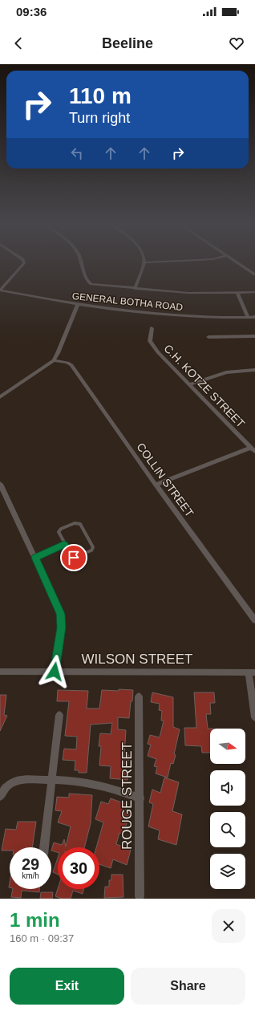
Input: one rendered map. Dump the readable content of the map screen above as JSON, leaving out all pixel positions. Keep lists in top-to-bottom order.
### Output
{
  "streets": {
    "street": [
      "GENERAL BOTHA ROAD",
      "C.H. KOTZE STREET",
      "COLLIN STREET",
      "WILSON STREET",
      "ROUGE STREET"
    ]
  },
  "north": "right",
  "page": {
    "status": "09:36",
    "header": "Beeline",
    "turn": ["110 m", "Turn right"],
    "speed": "29 km/h",
    "limit": "30",
    "heading": ["1 min", "160 m · 09:37"],
    "buttons": ["Exit", "Share"]
  }
}
